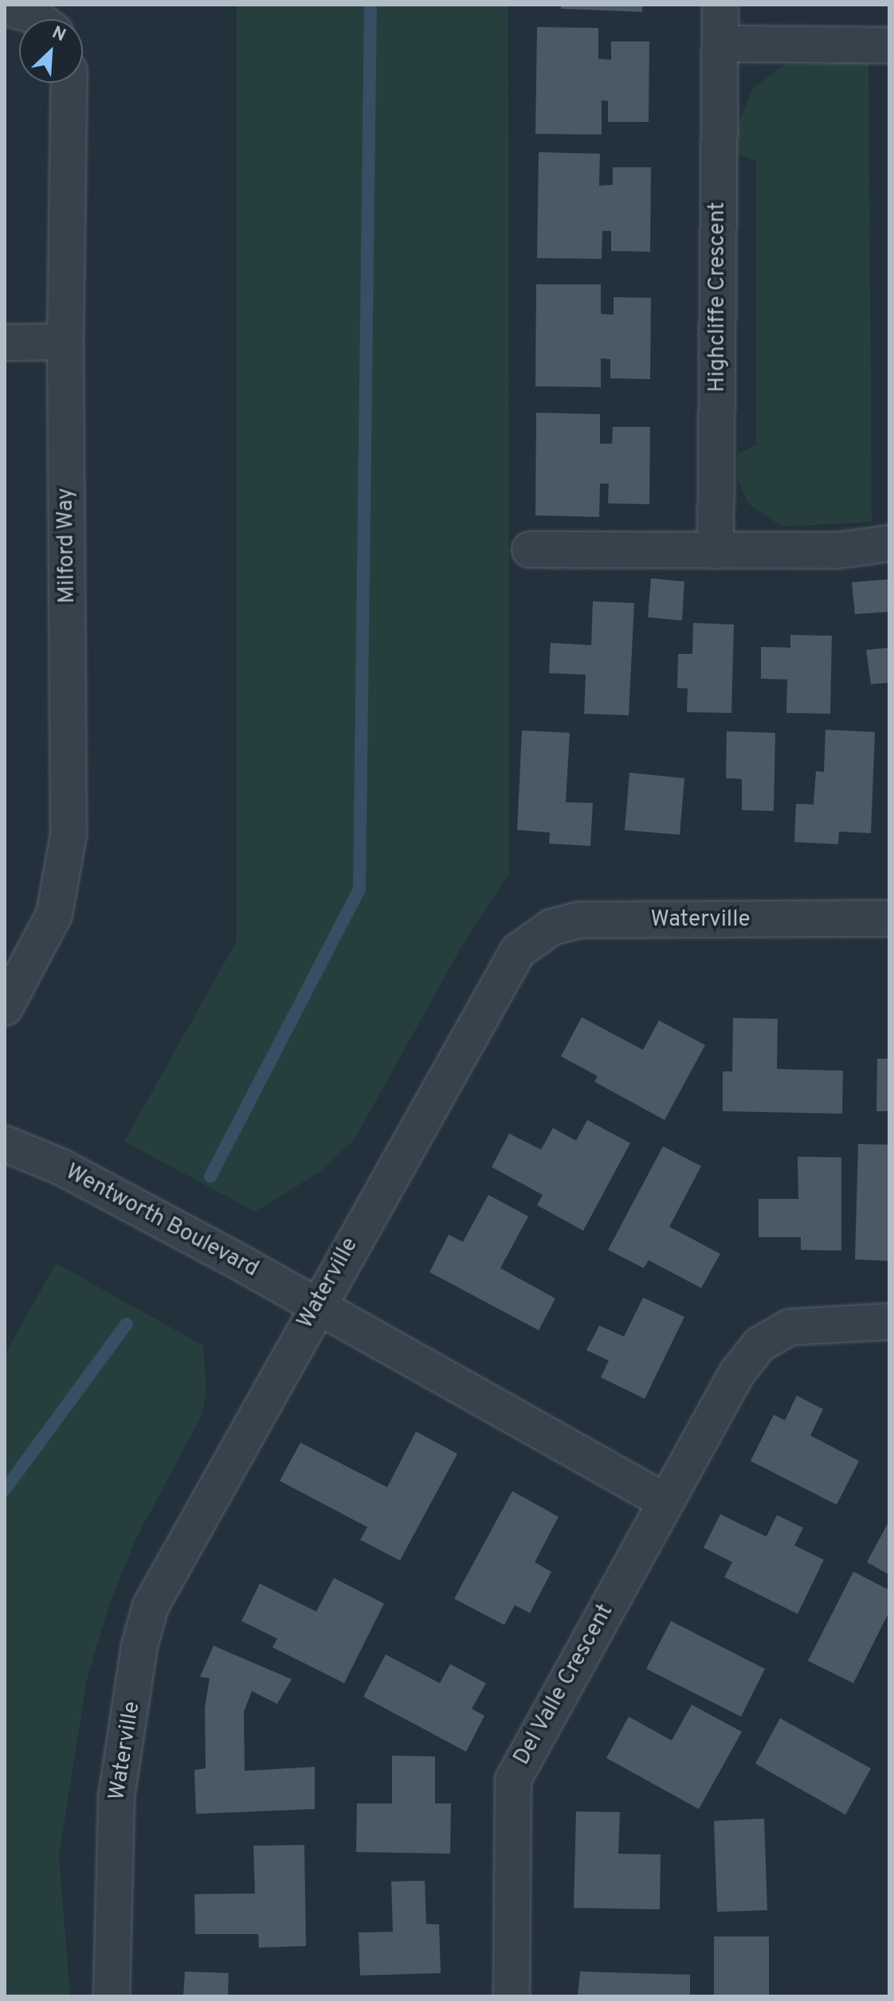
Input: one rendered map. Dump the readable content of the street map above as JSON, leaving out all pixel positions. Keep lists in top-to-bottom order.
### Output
{
  "streets": {
    "street": [
      "Highcliffe Crescent",
      "Milford Way",
      "Waterville",
      "Wentworth Boulevard",
      "Del Valle Crescent"
    ]
  },
  "crossings": [
    ["Waterville", "Wentworth Boulevard"]
  ],
  "north": "top right"
}
